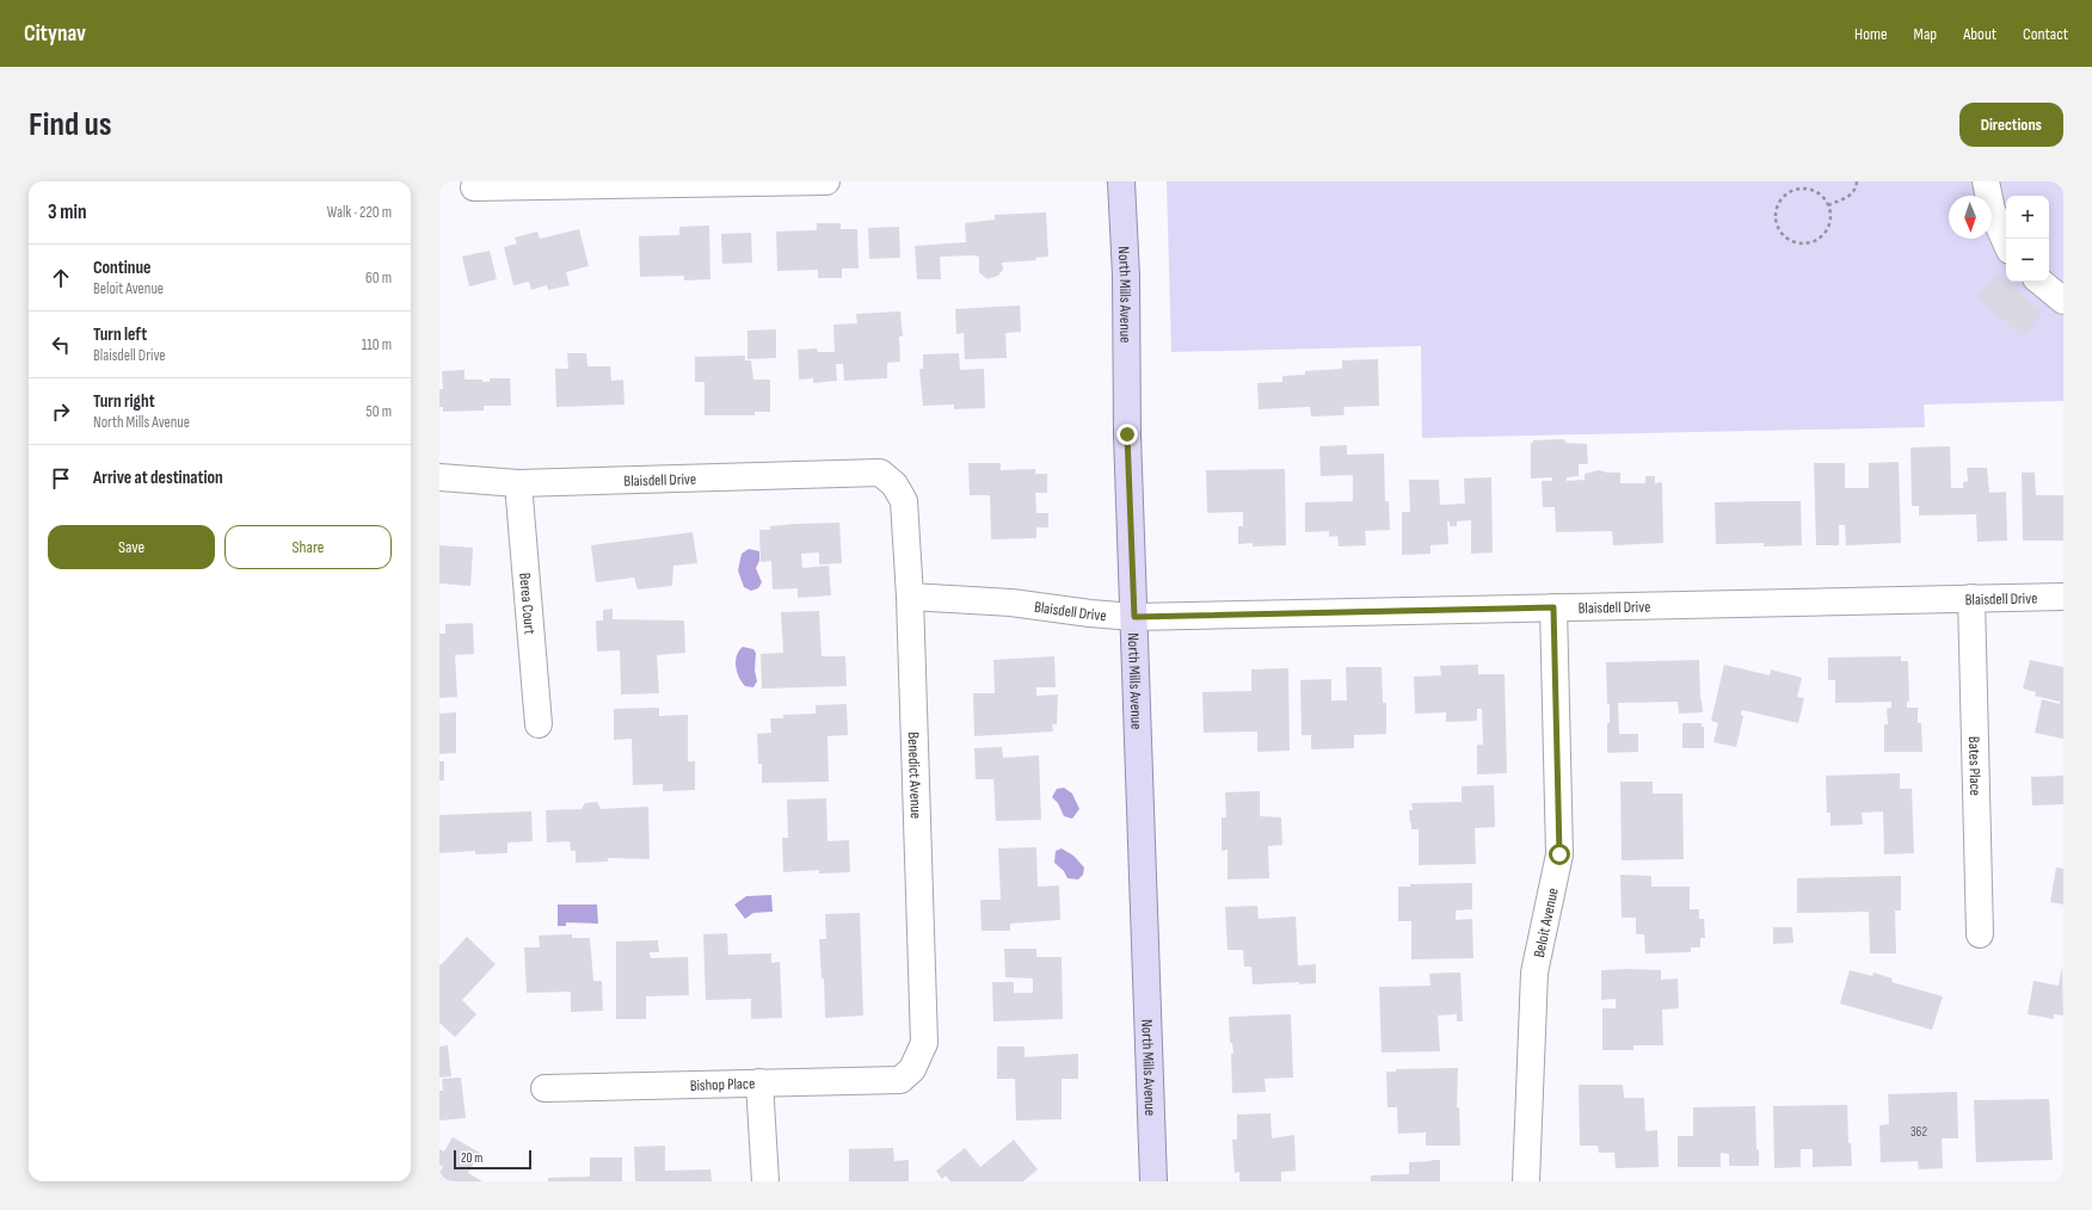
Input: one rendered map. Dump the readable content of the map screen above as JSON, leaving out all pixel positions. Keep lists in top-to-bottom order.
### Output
{
  "streets": {
    "main road": ["North Mills Avenue"],
    "street": [
      "Blaisdell Drive",
      "Berea Court",
      "Bates Place",
      "Benedict Avenue",
      "Beloit Avenue",
      "Bishop Place"
    ]
  },
  "crossings": [
    ["North Mills Avenue", "Blaisdell Drive"],
    ["Blaisdell Drive", "Berea Court"],
    ["Blaisdell Drive", "Bates Place"],
    ["Blaisdell Drive", "Benedict Avenue"],
    ["Blaisdell Drive", "Beloit Avenue"],
    ["Benedict Avenue", "Bishop Place"]
  ],
  "house_numbers": ["362"],
  "scale_bar": "20 m",
  "north": "bottom",
  "page": {
    "header": "Citynav",
    "nav": [
      "Home",
      "Map",
      "About",
      "Contact"
    ],
    "buttons": [
      "Directions",
      ["Save", "Share"]
    ],
    "title": "Find us",
    "heading": ["3 min", "Walk · 220 m"],
    "map_buttons": ["+", "−"],
    "list": [
      ["Continue", "Beloit Avenue", "60 m"],
      ["Turn left", "Blaisdell Drive", "110 m"],
      ["Turn right", "North Mills Avenue", "50 m"],
      "Arrive at destination"
    ],
    "scale": "20 m"
  }
}
